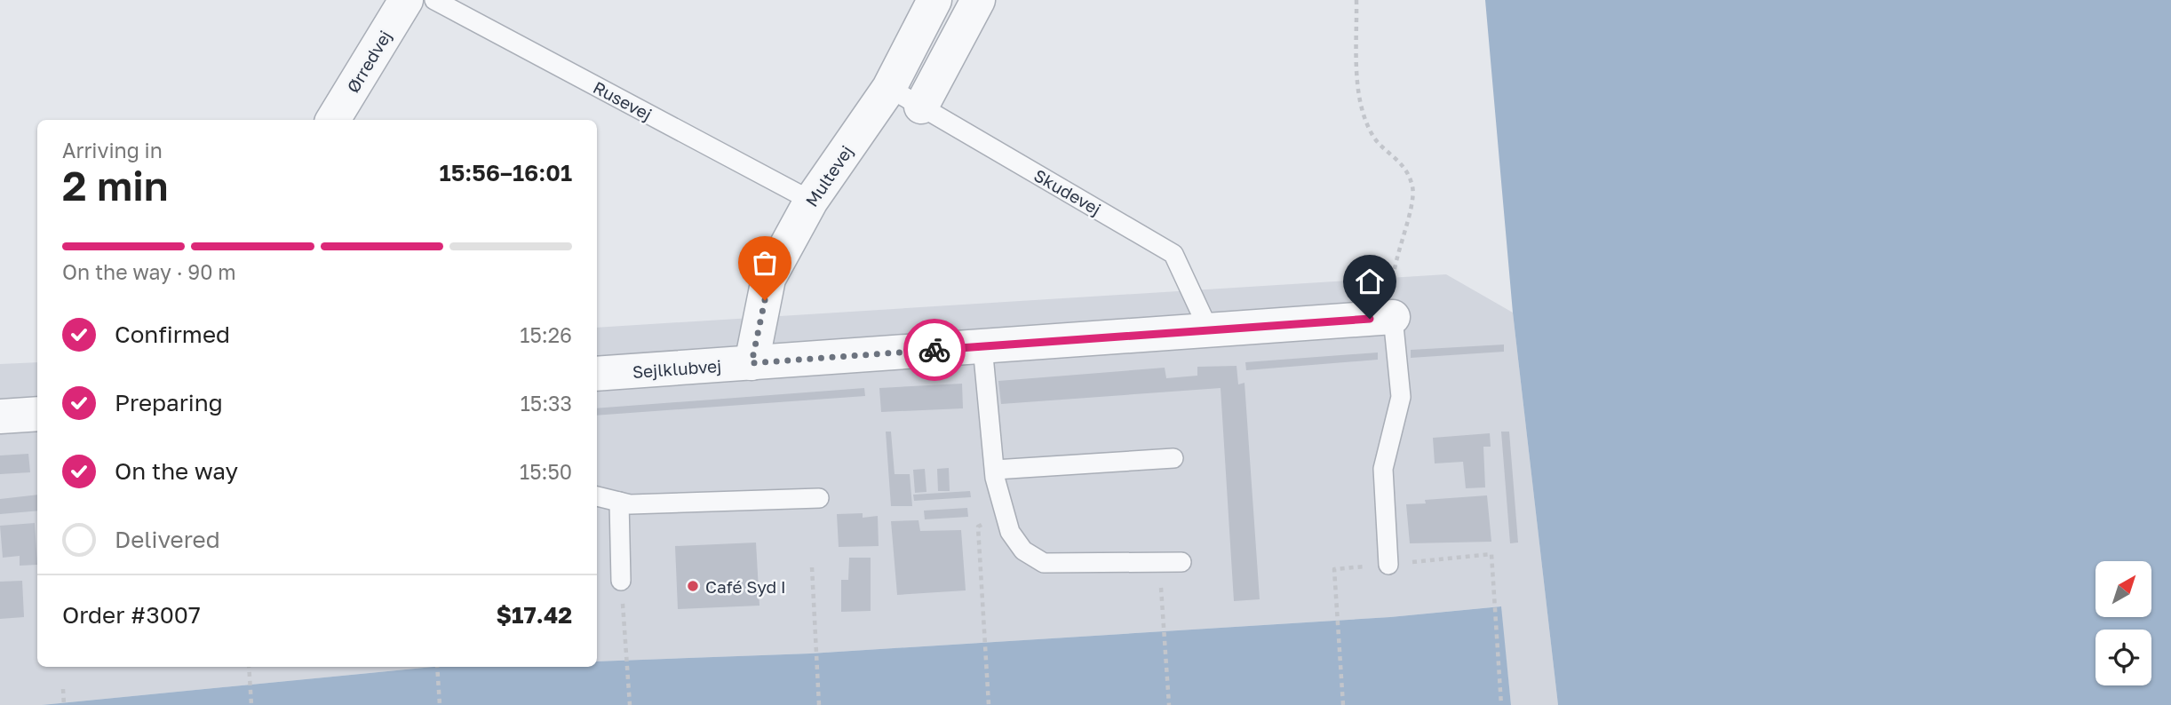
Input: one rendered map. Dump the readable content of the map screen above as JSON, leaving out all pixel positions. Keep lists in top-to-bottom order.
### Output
{
  "streets": {
    "street": ["Ørredvej", "Multevej", "Sejlklubvej"],
    "lane": ["Rusevej", "Skudevej"]
  },
  "crossings": [
    ["Rusevej", "Multevej"],
    ["Multevej", "Skudevej"],
    ["Multevej", "Sejlklubvej"],
    ["Skudevej", "Sejlklubvej"]
  ],
  "places": ["Café Syd I"],
  "north": "top right",
  "page": {
    "heading": ["2 min", "Arriving in", "15:56–16:01"],
    "panel": ["Order #3007", "$17.42"],
    "bar": "On the way · 90 m",
    "list": [
      ["Confirmed", "15:26"],
      ["Preparing", "15:33"],
      ["On the way", "15:50"],
      "Delivered"
    ]
  }
}
